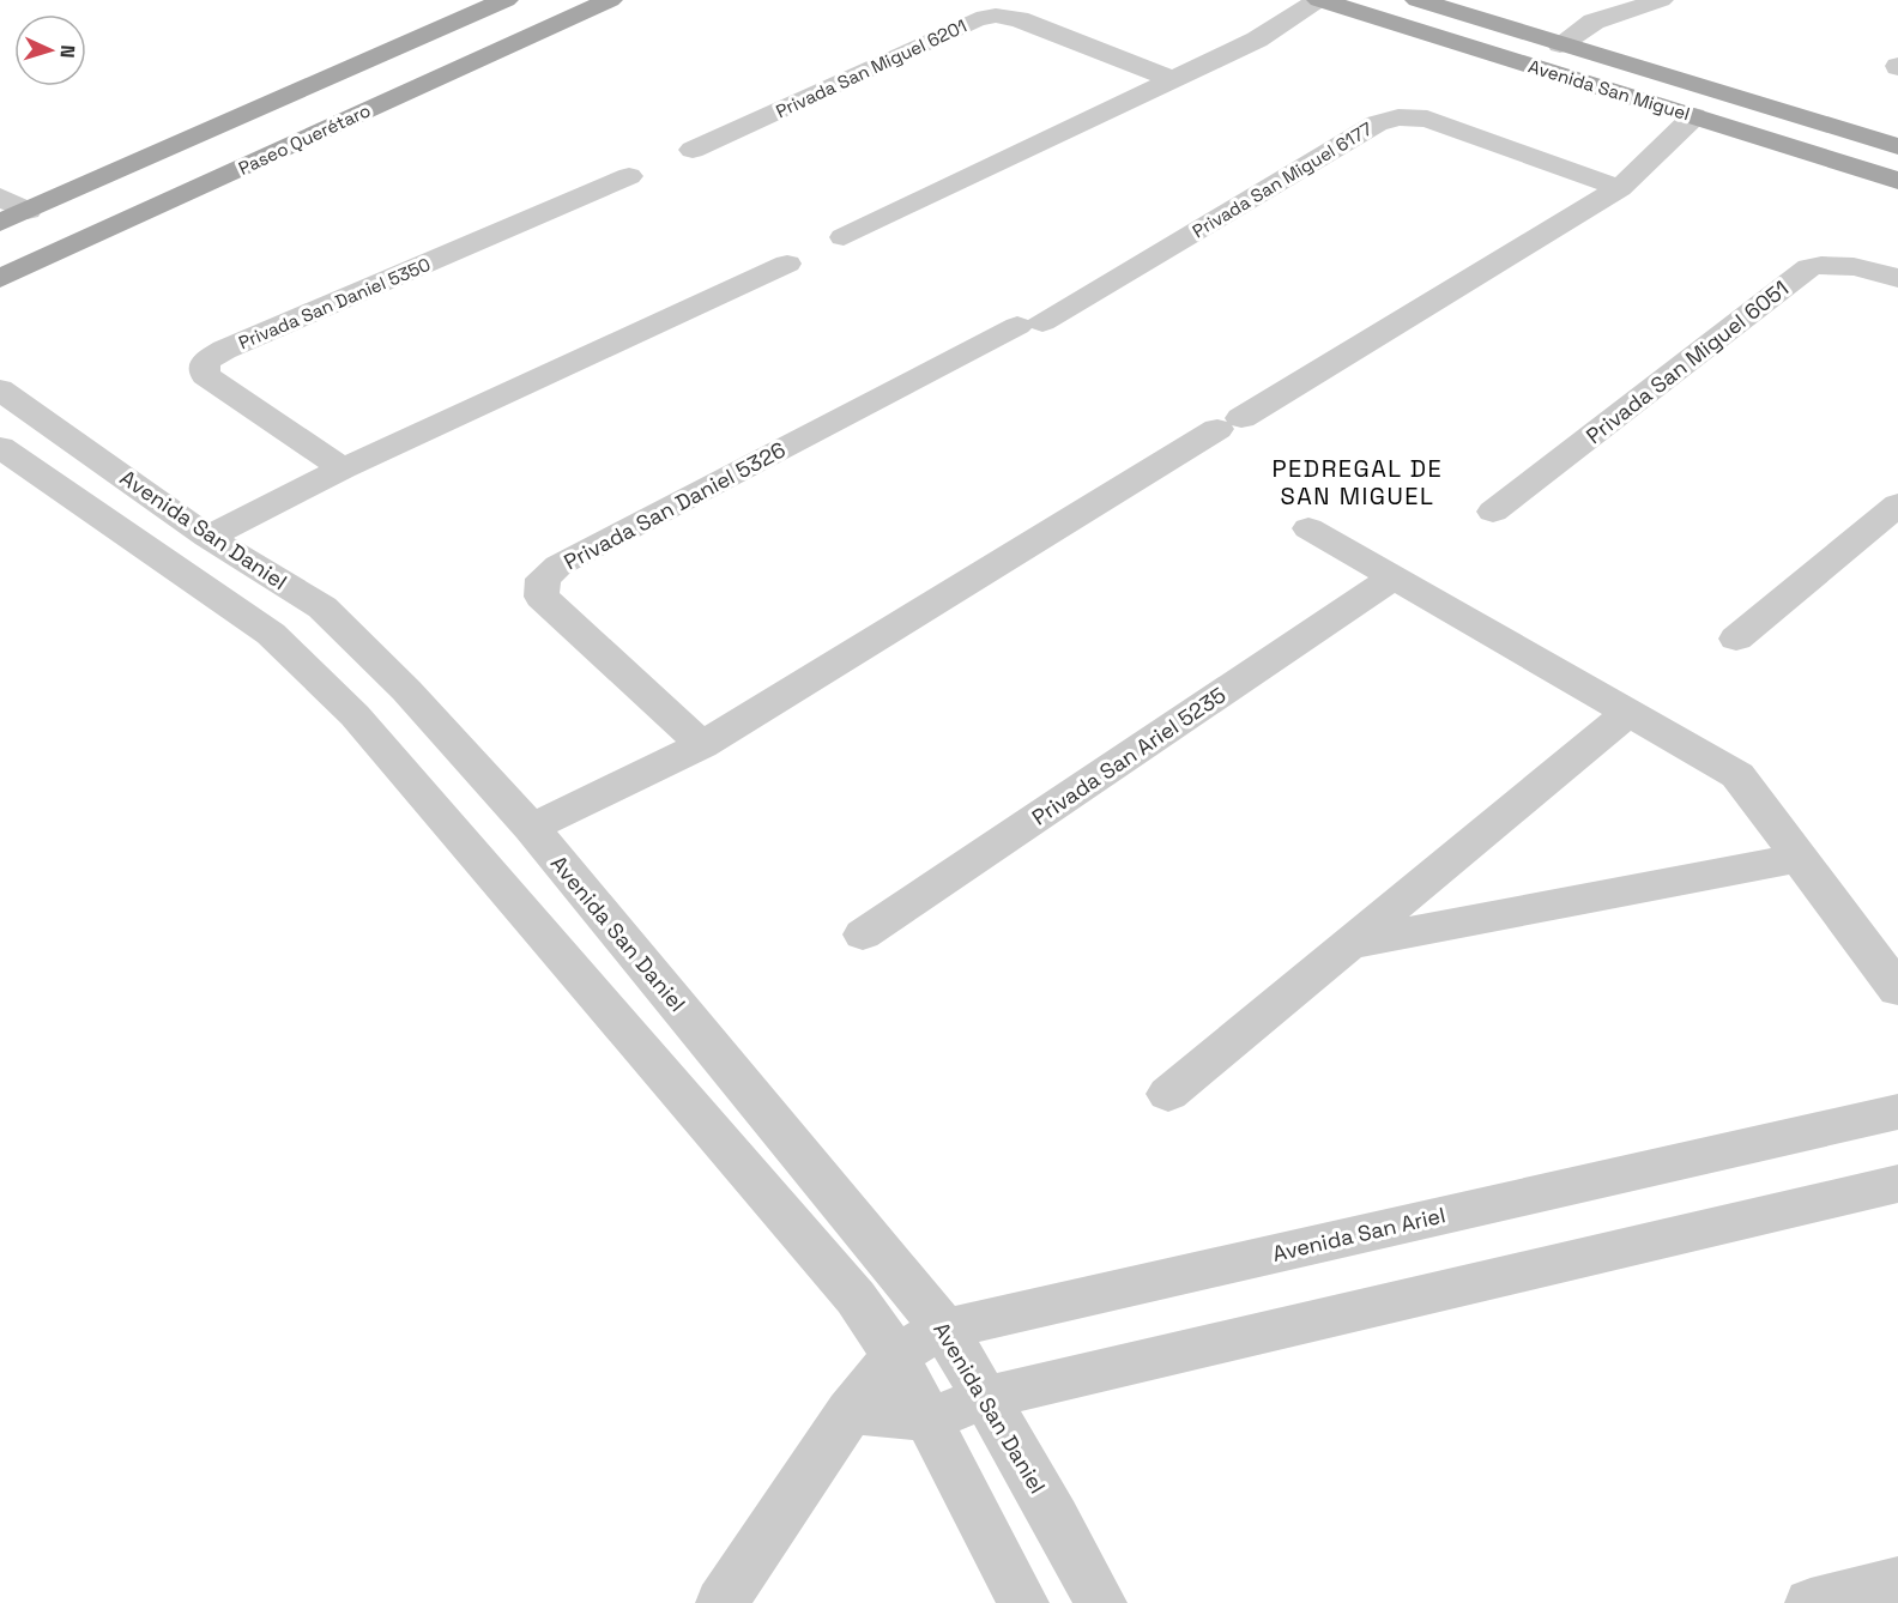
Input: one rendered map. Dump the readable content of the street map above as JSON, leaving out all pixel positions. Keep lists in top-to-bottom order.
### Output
{
  "streets": {
    "main road": ["Avenida San Miguel", "Paseo Querétaro"],
    "street": [
      "Privada San Miguel 6201",
      "Privada San Miguel 6177",
      "Privada San Daniel 5350",
      "Privada San Miguel 6051",
      "Privada San Daniel 5326",
      "Avenida San Daniel",
      "Privada San Ariel 5235",
      "Avenida San Ariel"
    ]
  },
  "crossings": [
    ["Privada San Miguel 6177", "Privada San Daniel 5326"],
    ["Avenida San Daniel", "Avenida San Ariel"]
  ],
  "districts": ["PEDREGAL DE SAN MIGUEL"],
  "north": "right"
}
